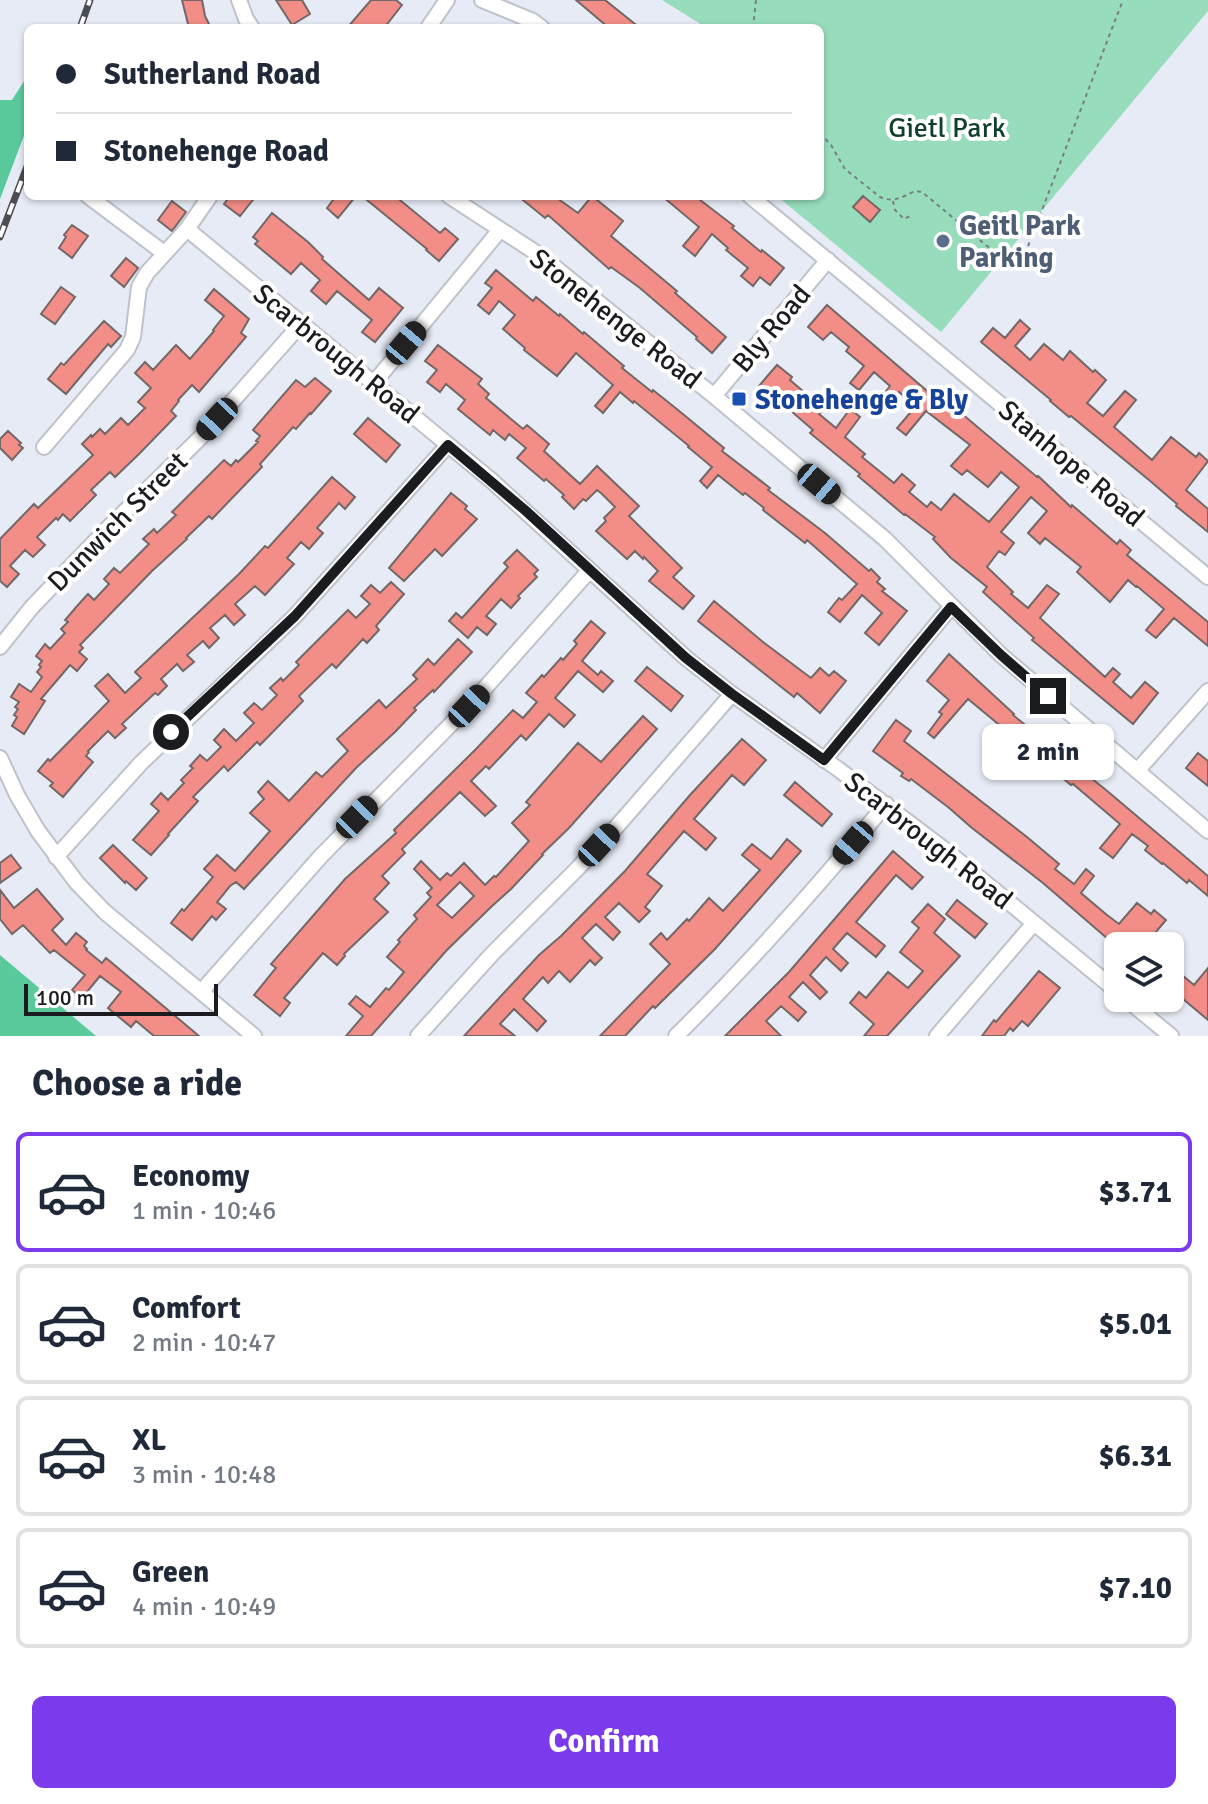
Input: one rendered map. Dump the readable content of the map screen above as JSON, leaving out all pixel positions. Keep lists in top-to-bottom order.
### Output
{
  "streets": {
    "street": [
      "Stonehenge Road",
      "Bly Road",
      "Scarbrough Road",
      "Stanhope Road",
      "Dunwich Street"
    ]
  },
  "crossings": [
    ["Stonehenge Road", "Bly Road"],
    ["Bly Road", "Stanhope Road"],
    ["Scarbrough Road", "Dunwich Street"]
  ],
  "parks": ["Gietl Park"],
  "places": {
    "other": ["Geitl Park Parking"],
    "transit": ["Stonehenge & Bly"]
  },
  "scale_bar": "100 m",
  "page": {
    "banner": ["Sutherland Road", "Stonehenge Road"],
    "bubble": "2 min",
    "scale": "100 m",
    "heading": "Choose a ride",
    "list": [
      {
        "name": "Economy",
        "note": "1 min · 10:46",
        "value": "$3.71"
      },
      {
        "name": "Comfort",
        "note": "2 min · 10:47",
        "value": "$5.01"
      },
      {
        "name": "XL",
        "note": "3 min · 10:48",
        "value": "$6.31"
      },
      {
        "name": "Green",
        "note": "4 min · 10:49",
        "value": "$7.10"
      }
    ],
    "buttons": "Confirm"
  }
}
